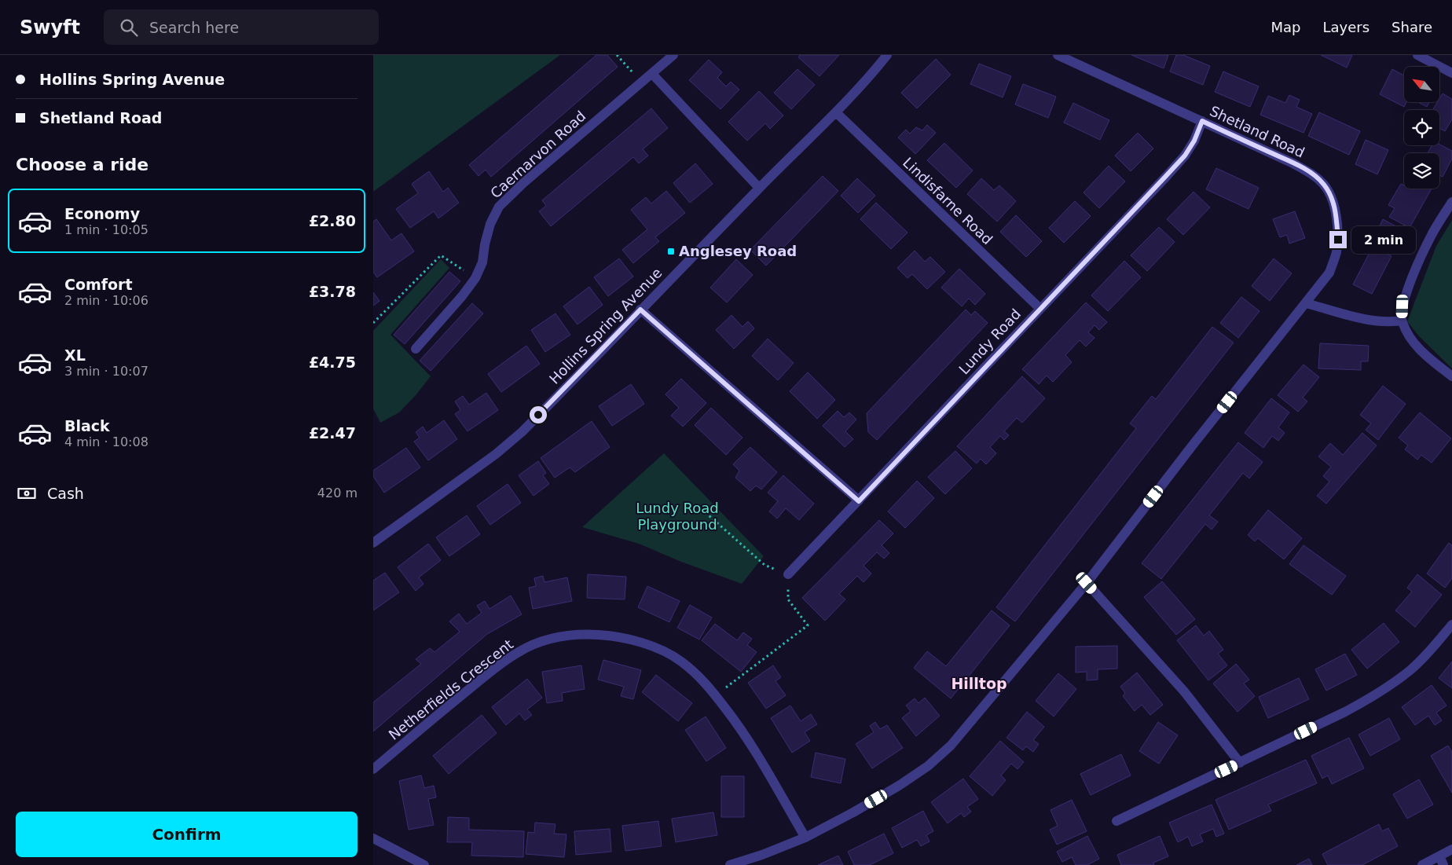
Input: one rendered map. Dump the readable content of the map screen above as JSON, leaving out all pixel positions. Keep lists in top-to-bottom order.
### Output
{
  "streets": {
    "street": [
      "Shetland Road",
      "Caernarvon Road",
      "Lindisfarne Road",
      "Hollins Spring Avenue",
      "Lundy Road",
      "Netherfields Crescent"
    ]
  },
  "crossings": [
    ["Shetland Road", "Lundy Road"],
    ["Shetland Road", "Netherfields Crescent"],
    ["Lindisfarne Road", "Hollins Spring Avenue"],
    ["Lindisfarne Road", "Lundy Road"]
  ],
  "districts": ["Hilltop"],
  "parks": ["Lundy Road Playground"],
  "places": {
    "transit": ["Anglesey Road"]
  },
  "north": "top left",
  "page": {
    "header": "Swyft",
    "search": "Search here",
    "nav": ["Map", "Layers", "Share"],
    "banner": ["Hollins Spring Avenue", "Shetland Road"],
    "heading": "Choose a ride",
    "list": [
      {
        "name": "Economy",
        "note": "1 min · 10:05",
        "value": "£2.80"
      },
      {
        "name": "Comfort",
        "note": "2 min · 10:06",
        "value": "£3.78"
      },
      {
        "name": "XL",
        "note": "3 min · 10:07",
        "value": "£4.75"
      },
      {
        "name": "Black",
        "note": "4 min · 10:08",
        "value": "£2.47"
      }
    ],
    "bubble": "2 min",
    "pay": ["Cash", "420 m"],
    "buttons": "Confirm"
  }
}
